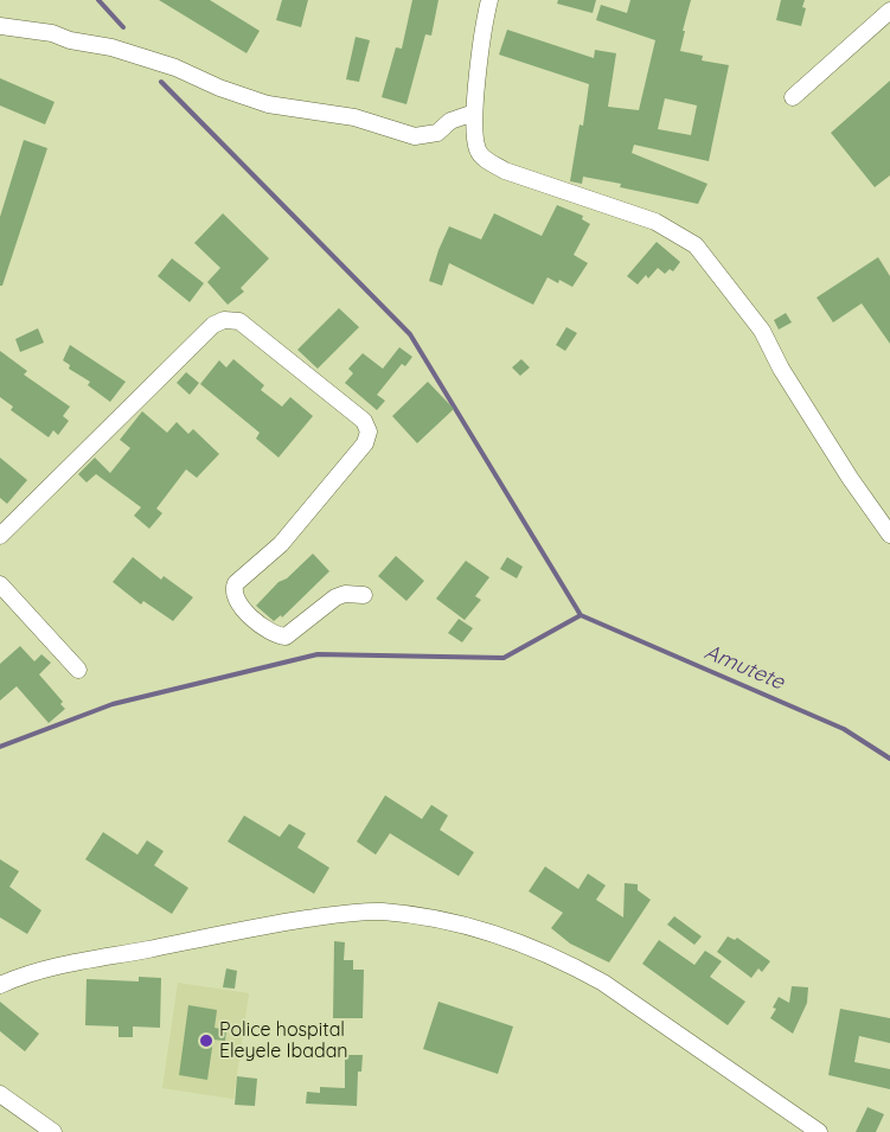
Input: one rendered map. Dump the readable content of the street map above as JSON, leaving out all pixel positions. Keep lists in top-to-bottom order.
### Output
{
  "water": ["Amutete"],
  "places": ["Police hospital Eleyele Ibadan"]
}
